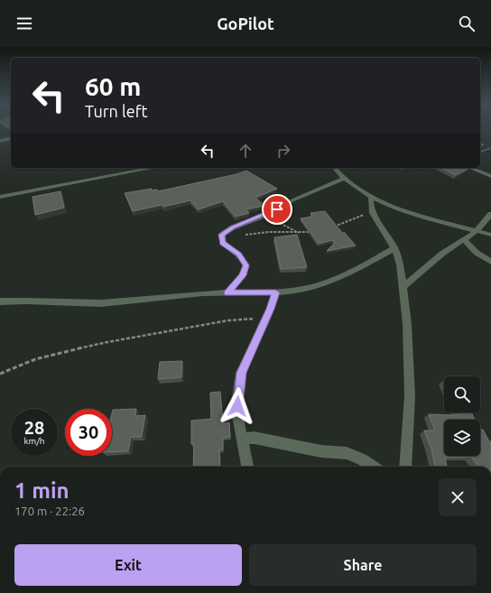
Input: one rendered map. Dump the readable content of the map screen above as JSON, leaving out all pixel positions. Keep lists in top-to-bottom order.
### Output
{
  "page": {
    "header": "GoPilot",
    "turn": ["60 m", "Turn left"],
    "speed": "28 km/h",
    "limit": "30",
    "heading": ["1 min", "170 m · 22:26"],
    "buttons": ["Exit", "Share"]
  }
}
